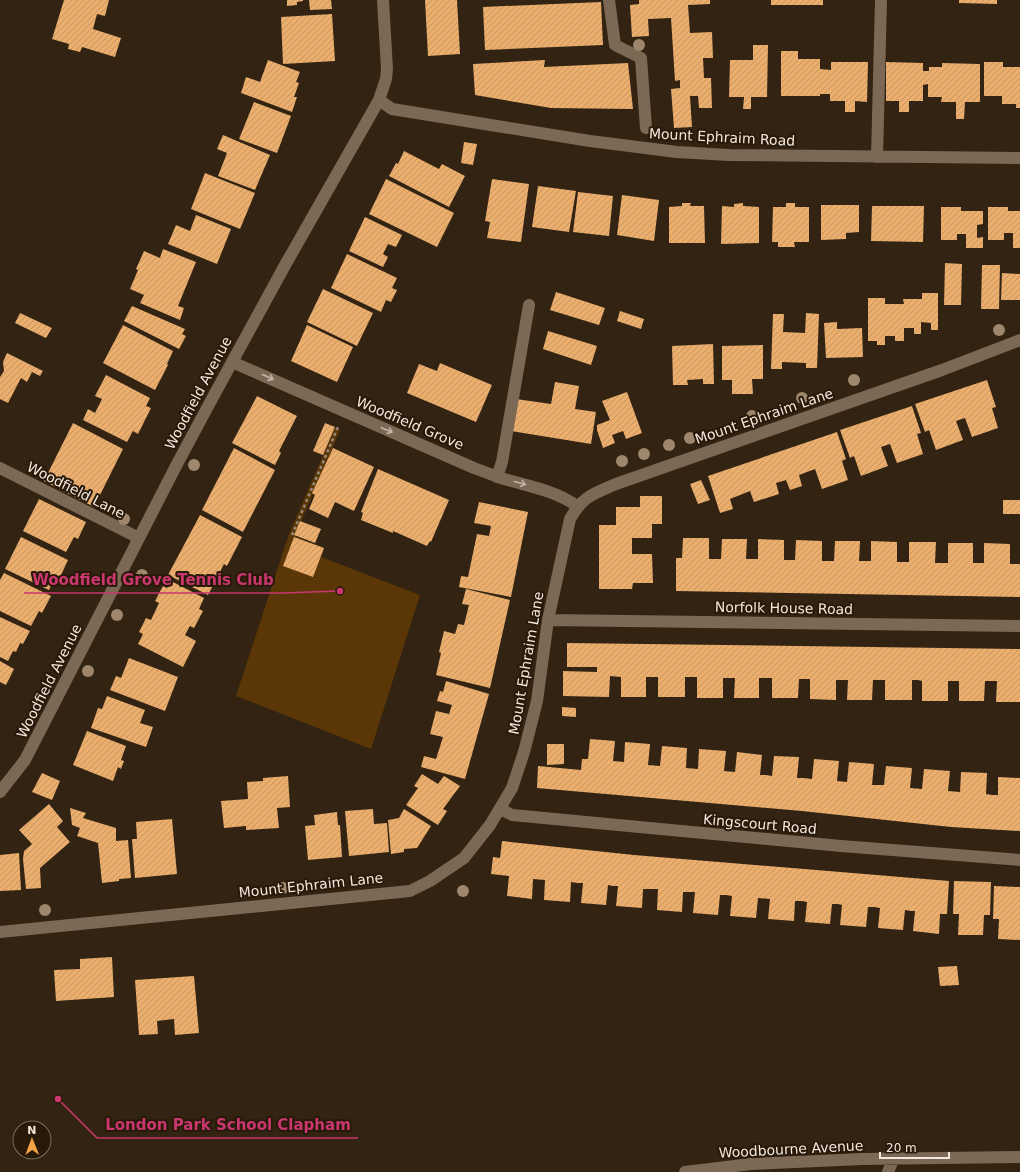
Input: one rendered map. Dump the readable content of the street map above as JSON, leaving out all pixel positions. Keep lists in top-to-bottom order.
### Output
{
  "streets": {
    "street": [
      "Mount Ephraim Road",
      "Woodfield Avenue",
      "Mount Ephraim Lane",
      "Woodfield Grove",
      "Woodfield Lane",
      "Norfolk House Road",
      "Kingscourt Road",
      "Woodbourne Avenue"
    ]
  },
  "crossings": [
    ["Mount Ephraim Road", "Woodfield Avenue"],
    ["Woodfield Avenue", "Woodfield Grove"],
    ["Woodfield Avenue", "Woodfield Lane"],
    ["Mount Ephraim Lane", "Woodfield Grove"],
    ["Mount Ephraim Lane", "Norfolk House Road"],
    ["Mount Ephraim Lane", "Kingscourt Road"]
  ],
  "one_way": ["Woodfield Grove"],
  "places": ["Woodfield Grove Tennis Club", "London Park School Clapham"],
  "scale_bar": "20 m",
  "north": "top"
}
